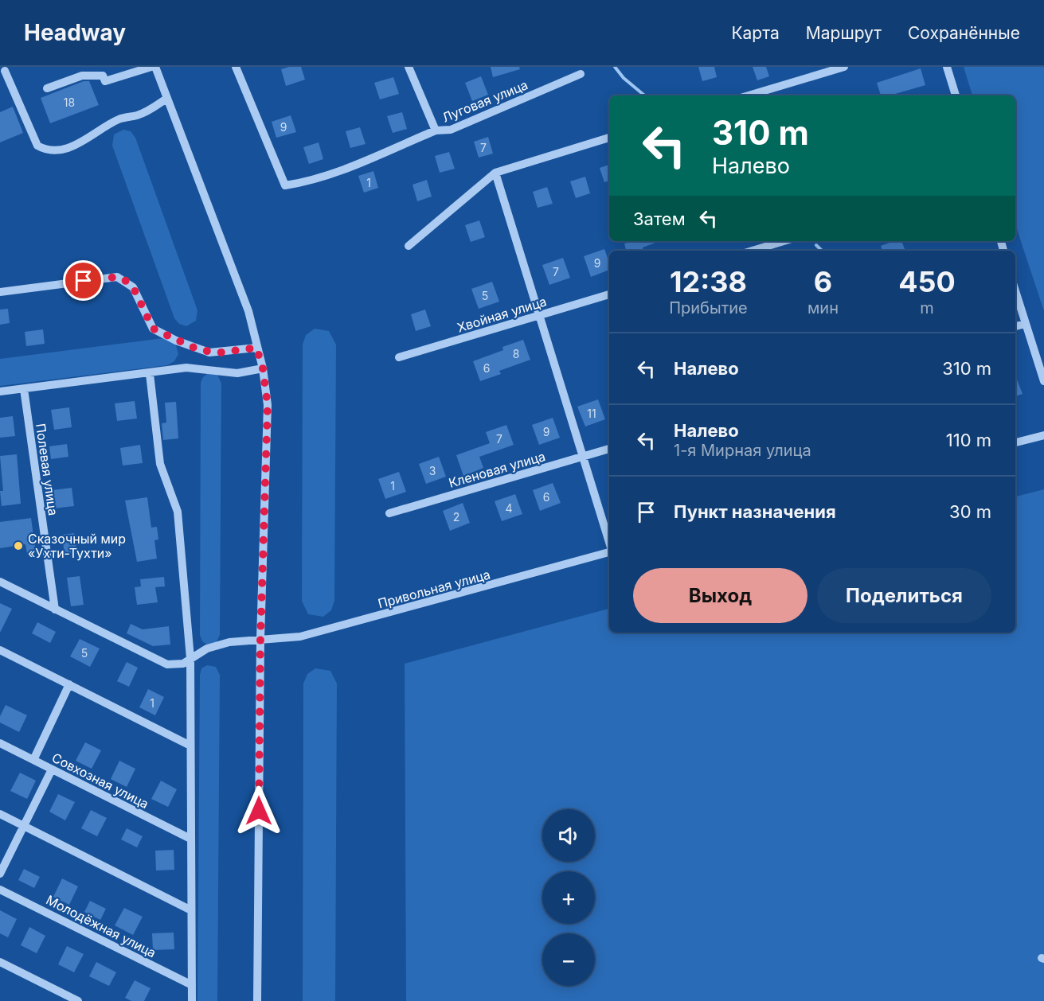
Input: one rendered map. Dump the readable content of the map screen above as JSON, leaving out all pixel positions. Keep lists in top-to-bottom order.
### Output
{
  "streets": {
    "street": [
      "Луговая улица",
      "Хвойная улица",
      "Полевая улица",
      "Кленовая улица",
      "Привольная улица",
      "Совхозная улица",
      "Молодёжная улица"
    ]
  },
  "places": ["Сказочный мир «Ухти-Тухти»"],
  "house_numbers": [
    "18",
    "9",
    "7",
    "1",
    "9",
    "7",
    "5",
    "8",
    "6",
    "11",
    "9",
    "7",
    "3",
    "1",
    "6",
    "4",
    "2",
    "5",
    "1"
  ],
  "page": {
    "header": "Headway",
    "nav": ["Карта", "Маршрут", "Сохранённые"],
    "turn": ["310 m", "Налево"],
    "then": "Затем",
    "eta": [
      "12:38",
      "Прибытие",
      "6",
      "мин",
      "450",
      "m"
    ],
    "list": [
      {
        "name": "Налево",
        "value": "310 m"
      },
      {
        "name": "Налево",
        "note": "1-я Мирная улица",
        "value": "110 m"
      },
      {
        "name": "Пункт назначения",
        "value": "30 m"
      }
    ],
    "buttons": ["Выход", "Поделиться"],
    "map_buttons": ["+", "−"]
  }
}
